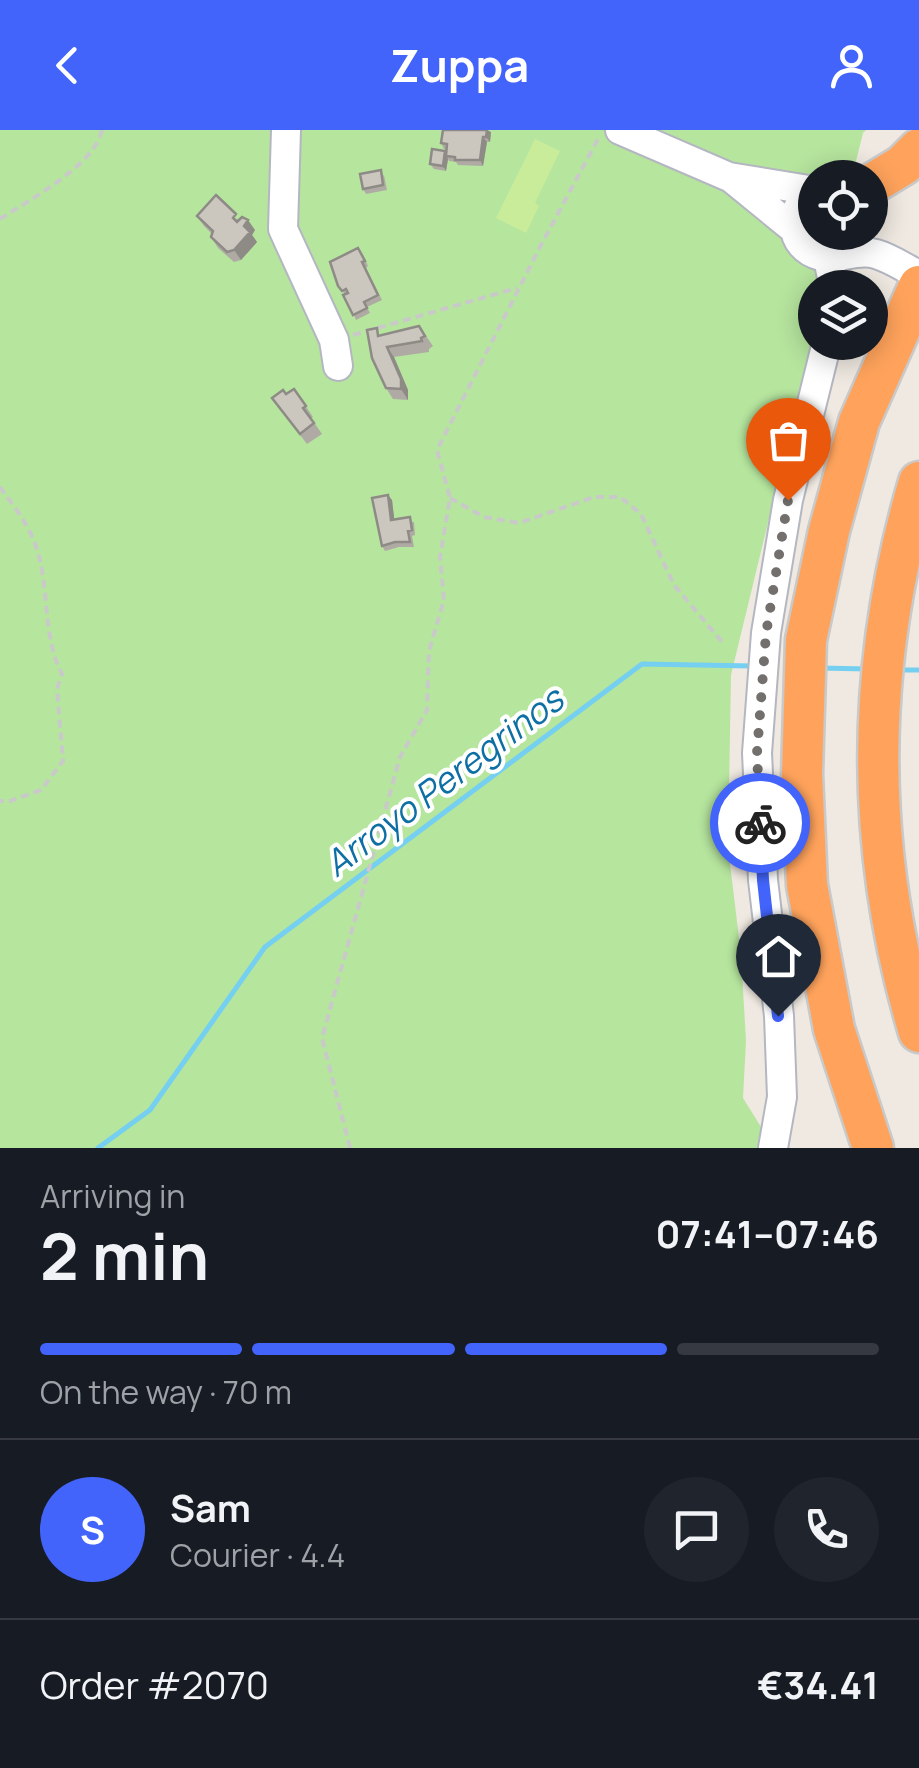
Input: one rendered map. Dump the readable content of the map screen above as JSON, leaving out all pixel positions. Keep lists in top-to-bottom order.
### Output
{
  "water": ["Arroyo Peregrinos"],
  "page": {
    "header": "Zuppa",
    "heading": ["2 min", "Arriving in", "07:41–07:46"],
    "panel": [
      "Sam",
      "Courier · 4.4",
      "Order #2070",
      "€34.41"
    ],
    "bar": "On the way · 70 m",
    "round": "S"
  }
}
